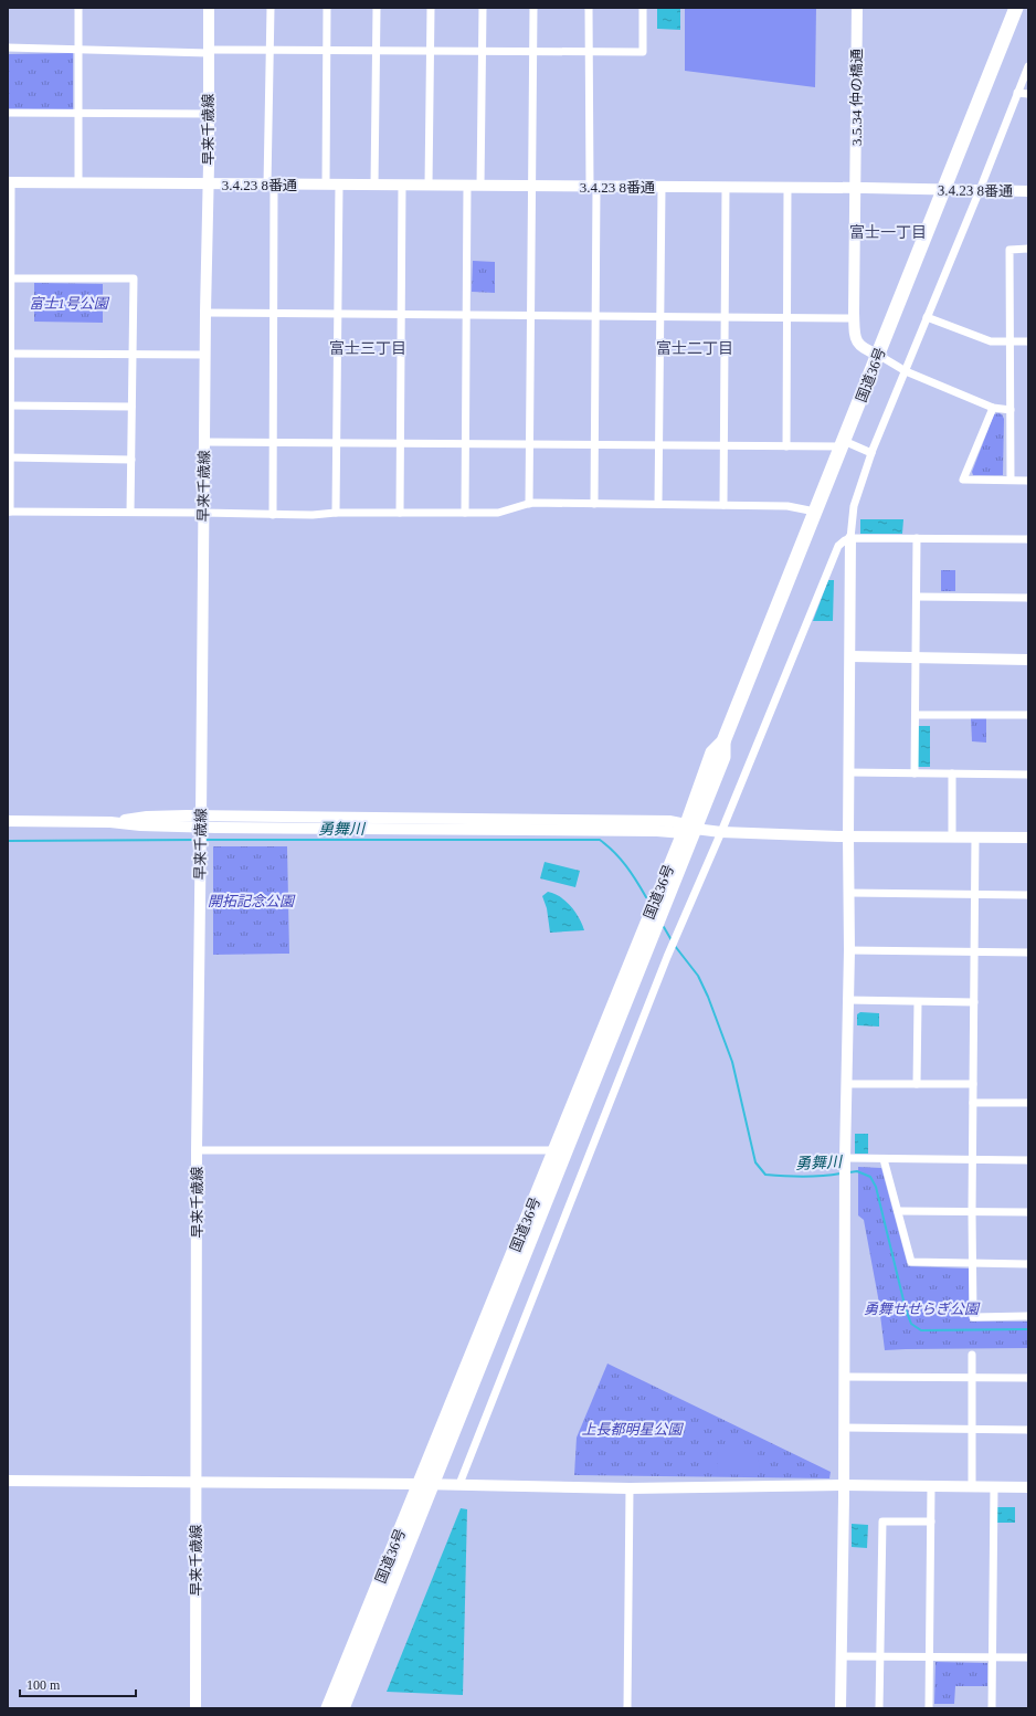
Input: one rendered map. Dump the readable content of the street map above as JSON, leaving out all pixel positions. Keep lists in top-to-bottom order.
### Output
{
  "streets": {
    "highway": ["国道36号"],
    "street": ["3.5.34 仲の橋通", "早来千歳線", "3.4.23 8番通"]
  },
  "crossings": [
    ["3.5.34 仲の橋通", "3.4.23 8番通"],
    ["3.5.34 仲の橋通", "国道36号"],
    ["早来千歳線", "3.4.23 8番通"],
    ["3.4.23 8番通", "国道36号"]
  ],
  "districts": ["富士一丁目", "富士三丁目", "富士二丁目"],
  "water": ["勇舞川"],
  "parks": [
    "富士1号公園",
    "開拓記念公園",
    "勇舞せせらぎ公園",
    "上長都明星公園"
  ],
  "scale_bar": "100 m"
}
